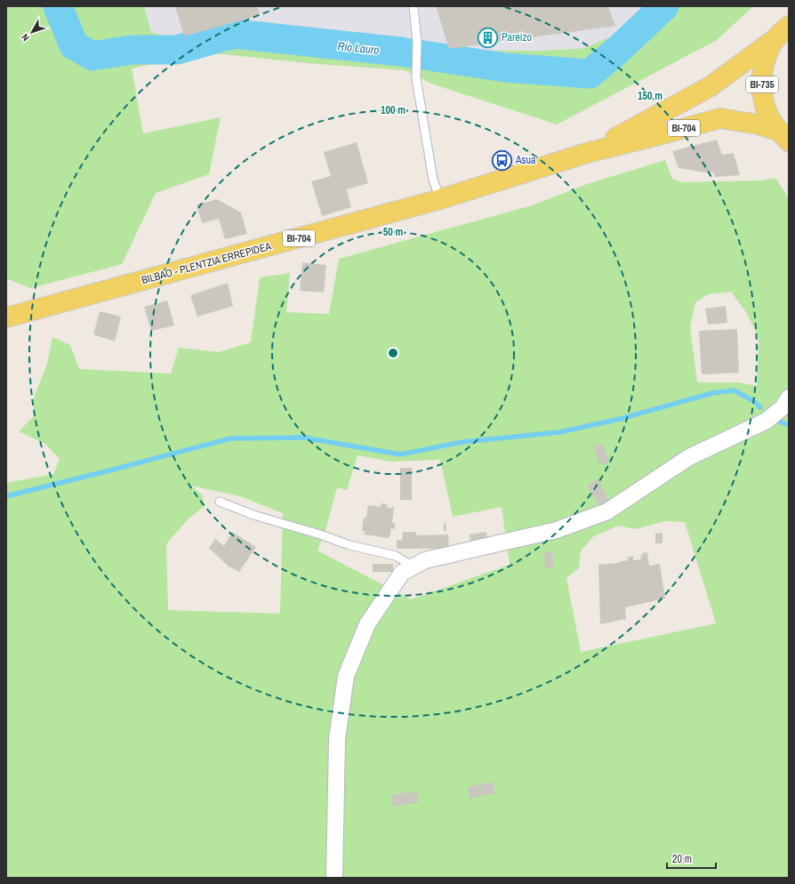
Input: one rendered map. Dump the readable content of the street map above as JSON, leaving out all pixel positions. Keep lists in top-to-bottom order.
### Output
{
  "streets": {
    "main road": ["BI-735", "BI-704", "BILBAO - PLENTZIA ERREPIDEA"]
  },
  "crossings": [
    ["BI-735", "BI-704"],
    ["BI-704", "BILBAO - PLENTZIA ERREPIDEA"]
  ],
  "water": ["Río Lauro"],
  "places": {
    "building": ["Pareizo"],
    "bus stop": ["Asua"]
  },
  "scale_bar": "20 m",
  "north": "bottom left",
  "rings": ["150 m", "100 m", "50 m"]
}
